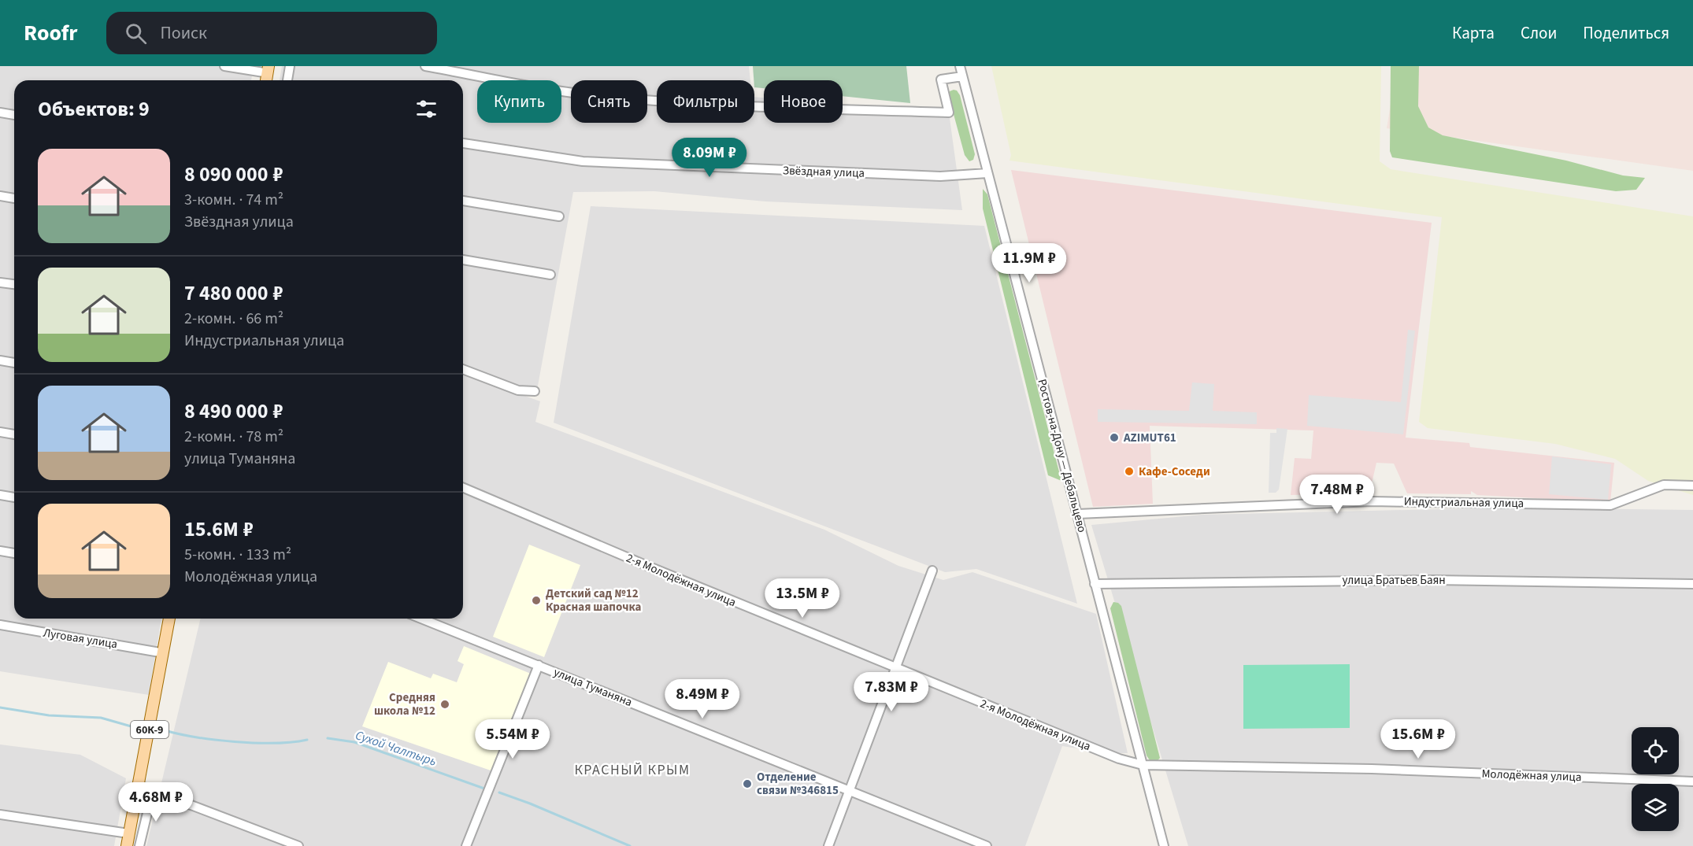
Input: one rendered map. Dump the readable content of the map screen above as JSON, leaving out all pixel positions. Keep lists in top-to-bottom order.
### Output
{
  "streets": {
    "main road": ["60К-9"],
    "street": [
      "Звёздная улица",
      "Ростов-на-Дону — Дебальцево",
      "Индустриальная улица",
      "2-я Молодёжная улица",
      "улица Братьев Баян",
      "Луговая улица",
      "улица Туманяна",
      "Молодёжная улица"
    ]
  },
  "crossings": [
    ["Звёздная улица", "Ростов-на-Дону — Дебальцево"],
    ["Ростов-на-Дону — Дебальцево", "Индустриальная улица"],
    ["Ростов-на-Дону — Дебальцево", "2-я Молодёжная улица"],
    ["Ростов-на-Дону — Дебальцево", "улица Братьев Баян"],
    ["Ростов-на-Дону — Дебальцево", "Молодёжная улица"],
    ["2-я Молодёжная улица", "Молодёжная улица"],
    ["Луговая улица", "60К-9"]
  ],
  "districts": ["КРАСНЫЙ КРЫМ"],
  "water": ["Сухой Чалтырь"],
  "places": [
    "AZIMUT61",
    "Кафе-Соседи",
    "Детский сад №12 Красная шапочка",
    "Средняя школа №12",
    "Отделение связи №346815"
  ],
  "page": {
    "header": "Roofr",
    "search": "Поиск",
    "nav": ["Карта", "Слои", "Поделиться"],
    "chip": [
      "Купить",
      "Снять",
      "Фильтры",
      "Новое"
    ],
    "heading": "Объектов: 9",
    "list": [
      {
        "name": "8 090 000 ₽",
        "note": "3-комн. · 74 m² · Звёздная улица"
      },
      {
        "name": "7 480 000 ₽",
        "note": "2-комн. · 66 m² · Индустриальная улица"
      },
      {
        "name": "8 490 000 ₽",
        "note": "2-комн. · 78 m² · улица Туманяна"
      },
      {
        "name": "15.6M ₽",
        "note": "5-комн. · 133 m² · Молодёжная улица"
      }
    ],
    "price": [
      "8.09M ₽",
      "11.9M ₽",
      "7.48M ₽",
      "13.5M ₽",
      "7.83M ₽",
      "8.49M ₽",
      "5.54M ₽",
      "15.6M ₽",
      "4.68M ₽"
    ]
  }
}
